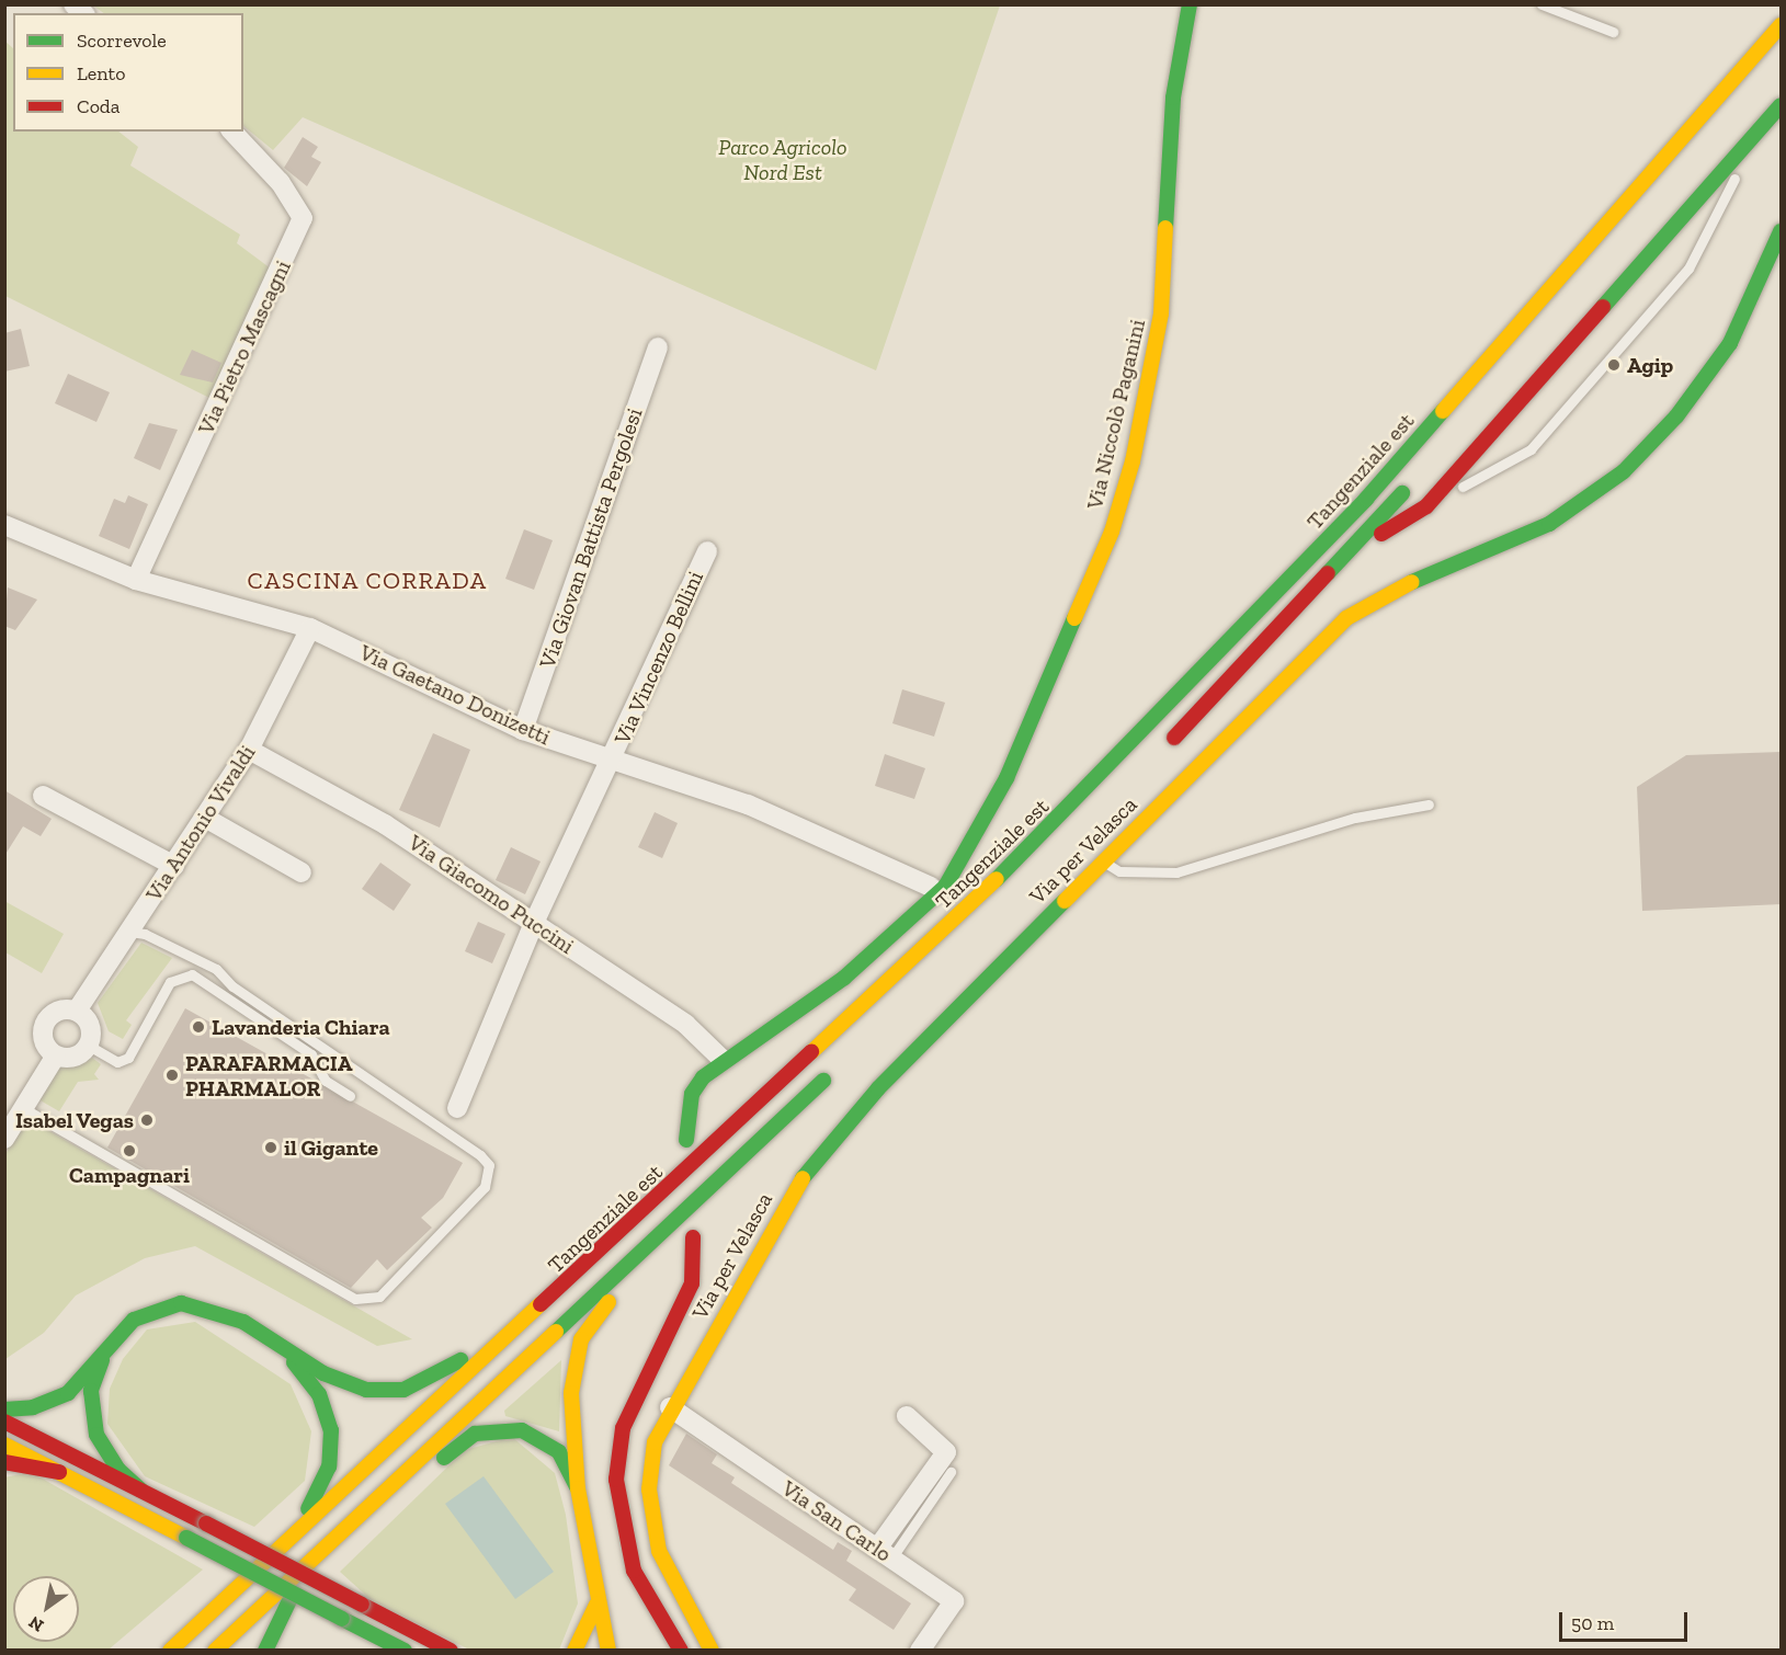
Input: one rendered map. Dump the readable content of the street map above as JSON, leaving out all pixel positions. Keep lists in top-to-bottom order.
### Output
{
  "streets": {
    "main road": ["Via Niccolò Paganini", "Tangenziale est", "Via per Velasca"],
    "street": [
      "Via Pietro Mascagni",
      "Via Giovan Battista Pergolesi",
      "Via Vincenzo Bellini",
      "Via Gaetano Donizetti",
      "Via Antonio Vivaldi",
      "Via Giacomo Puccini",
      "Via San Carlo"
    ]
  },
  "crossings": [
    ["Via Pietro Mascagni", "Via Gaetano Donizetti"],
    ["Via Niccolò Paganini", "Via Gaetano Donizetti"],
    ["Via Niccolò Paganini", "Via Giacomo Puccini"],
    ["Via Giovan Battista Pergolesi", "Via Gaetano Donizetti"],
    ["Via Vincenzo Bellini", "Via Gaetano Donizetti"],
    ["Via Vincenzo Bellini", "Via Giacomo Puccini"],
    ["Via Gaetano Donizetti", "Via Antonio Vivaldi"],
    ["Via Antonio Vivaldi", "Via Giacomo Puccini"],
    ["Via per Velasca", "Via San Carlo"]
  ],
  "districts": ["CASCINA CORRADA"],
  "parks": ["Parco Agricolo Nord Est"],
  "places": [
    "Agip",
    "Lavanderia Chiara",
    "PARAFARMACIA PHARMALOR",
    "Isabel Vegas",
    "il Gigante",
    "Campagnari"
  ],
  "legend": ["Scorrevole", "Lento", "Coda"],
  "scale_bar": "50 m",
  "north": "bottom left"
}
